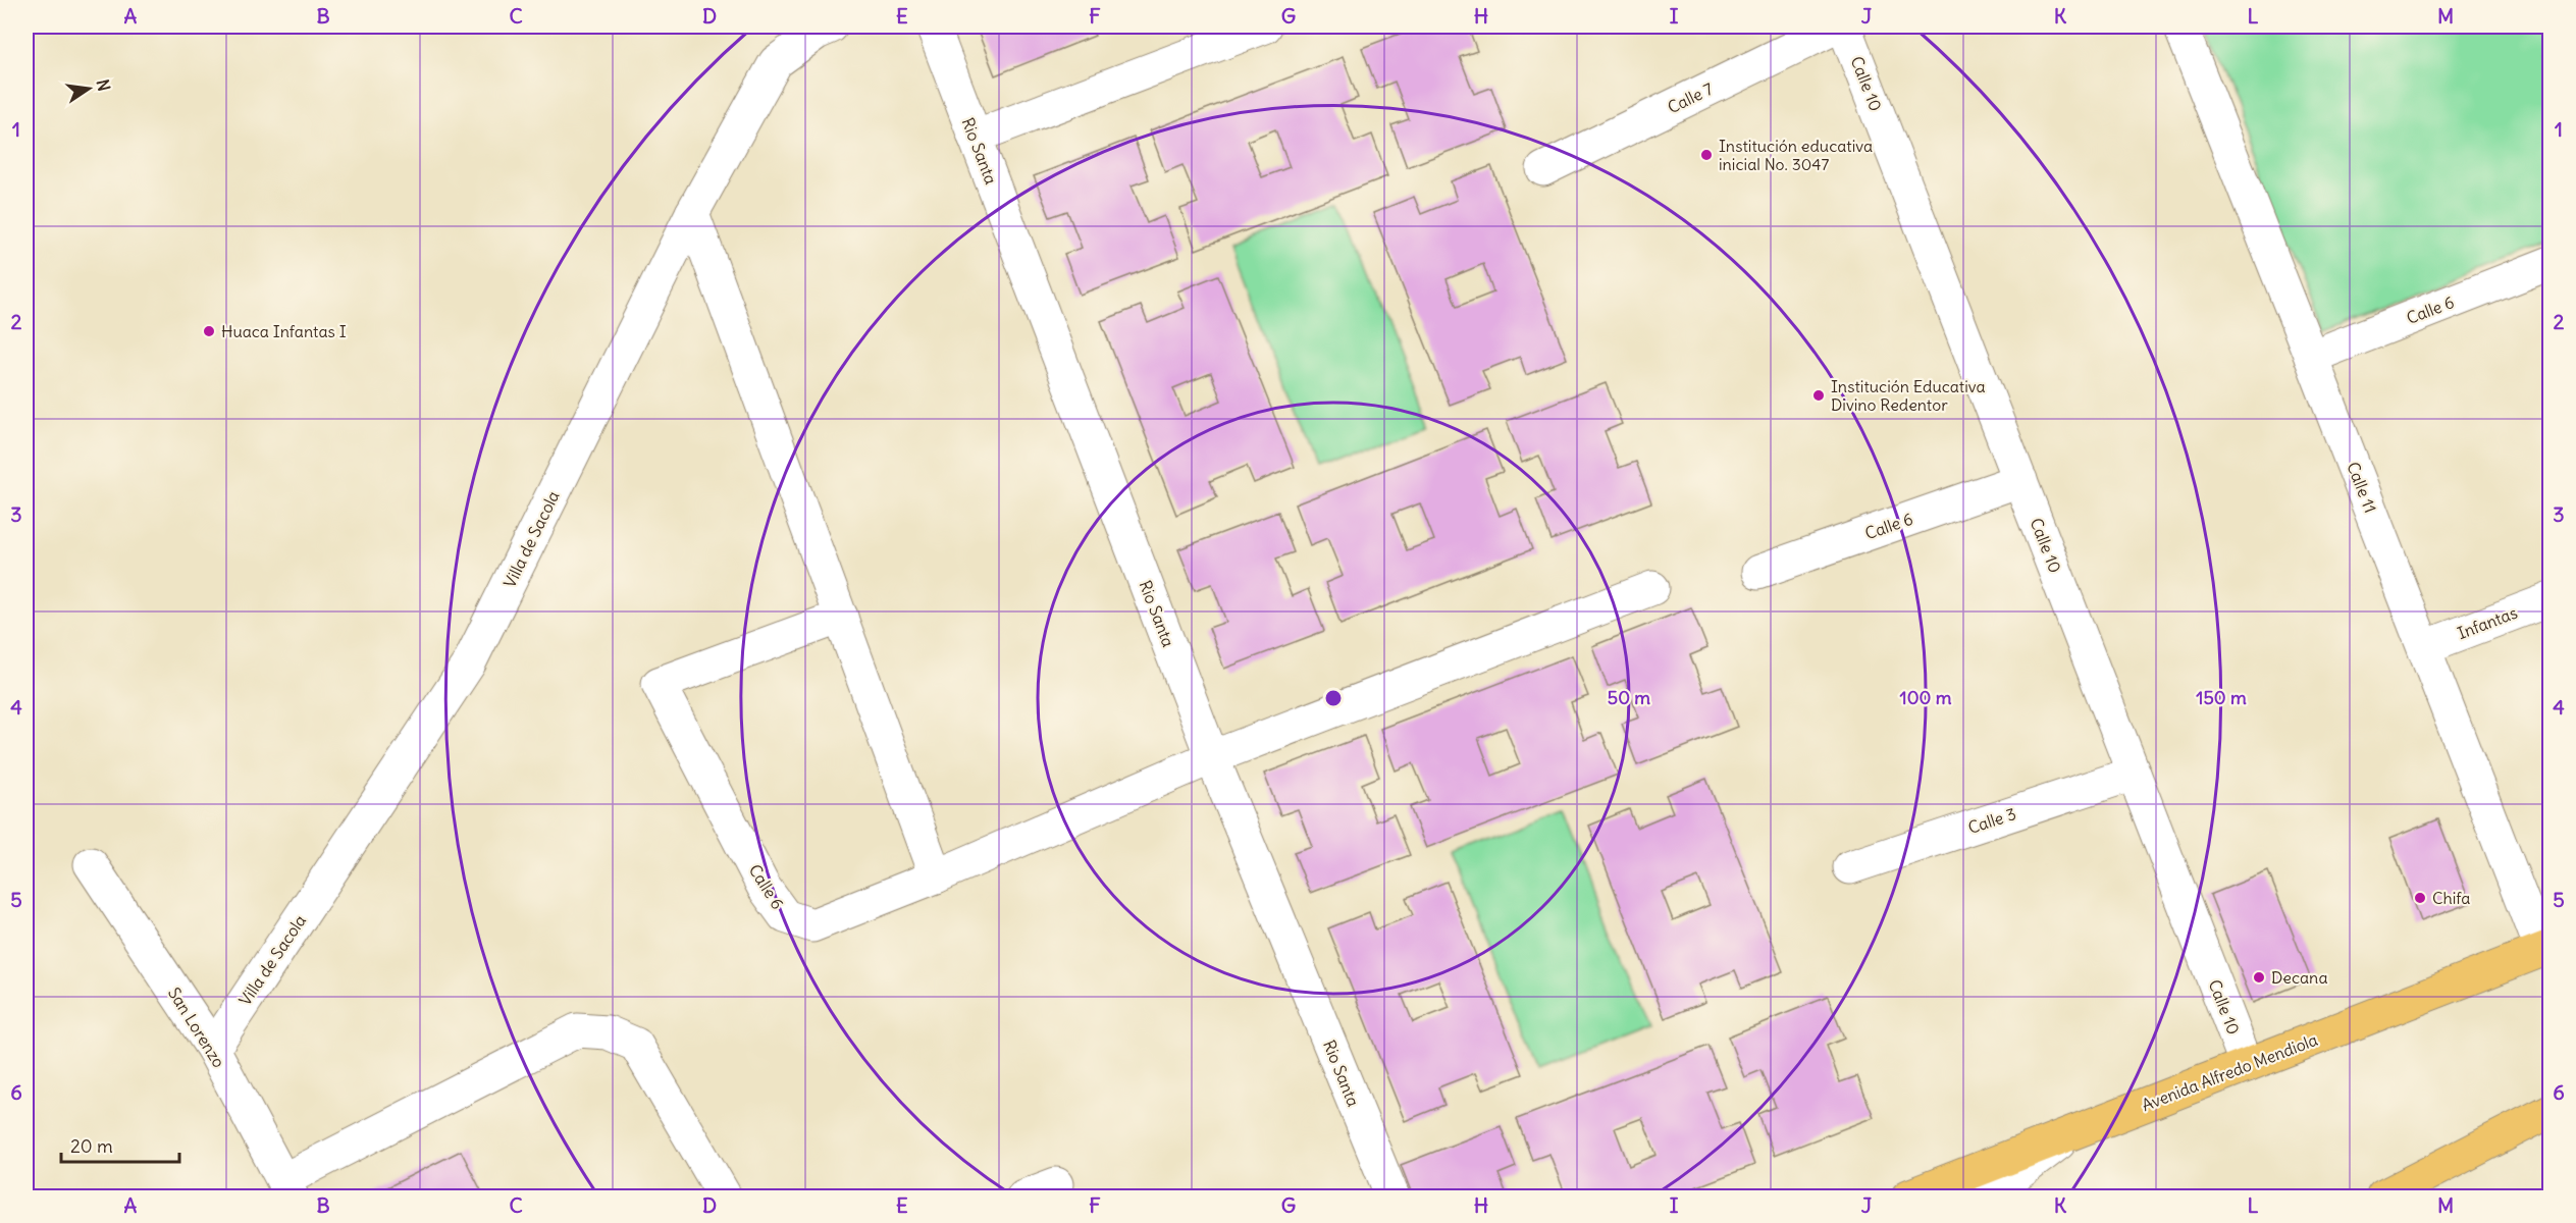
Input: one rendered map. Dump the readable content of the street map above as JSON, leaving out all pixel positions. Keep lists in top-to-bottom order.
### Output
{
  "streets": {
    "main road": ["Avenida Alfredo Mendiola"],
    "street": [
      "Calle 10",
      "Calle 7",
      "Rio Santa",
      "Calle 6",
      "Calle 11",
      "Villa de Sacola",
      "Infantas",
      "Calle 3",
      "San Lorenzo"
    ]
  },
  "crossings": [
    ["Calle 10", "Calle 6"],
    ["Calle 10", "Calle 3"],
    ["Calle 10", "Avenida Alfredo Mendiola"],
    ["Rio Santa", "Calle 6"],
    ["Calle 6", "Calle 11"],
    ["Calle 11", "Infantas"],
    ["Calle 11", "Avenida Alfredo Mendiola"],
    ["Villa de Sacola", "San Lorenzo"]
  ],
  "places": [
    "Institución educativa inicial No. 3047",
    "Huaca Infantas I",
    "Institución Educativa Divino Redentor",
    "Chifa",
    "Decana"
  ],
  "scale_bar": "20 m",
  "north": "right",
  "grid": {
    "columns": [
      "A",
      "B",
      "C",
      "D",
      "E",
      "F",
      "G",
      "H",
      "I",
      "J",
      "K",
      "L",
      "M"
    ],
    "rows": [
      "1",
      "2",
      "3",
      "4",
      "5",
      "6"
    ]
  },
  "rings": ["50 m", "100 m", "150 m"]
}
